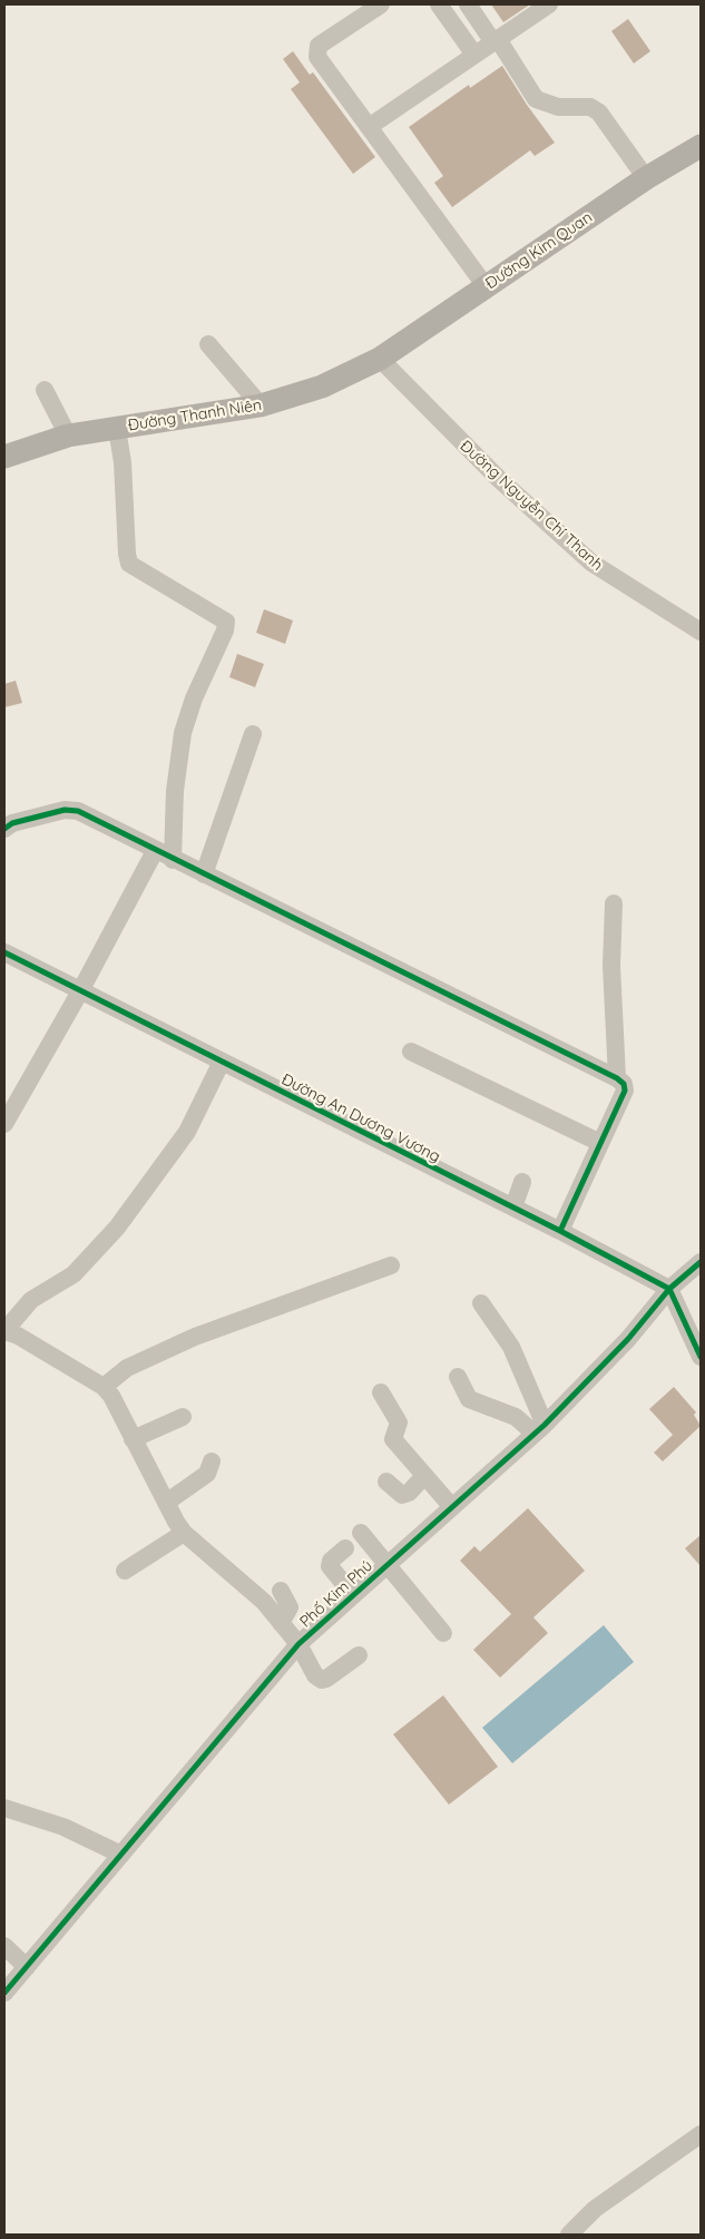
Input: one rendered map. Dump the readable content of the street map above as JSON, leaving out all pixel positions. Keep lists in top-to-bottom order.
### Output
{
  "streets": {
    "main road": ["Đường Kim Quan", "Đường Thanh Niên"],
    "street": ["Đường Nguyễn Chí Thanh", "Đường An Dương Vương", "Phố Kim Phú"]
  },
  "crossings": [
    ["Đường Kim Quan", "Đường Thanh Niên"],
    ["Đường Kim Quan", "Đường Nguyễn Chí Thanh"],
    ["Đường Thanh Niên", "Đường Nguyễn Chí Thanh"],
    ["Đường An Dương Vương", "Phố Kim Phú"]
  ]
}
